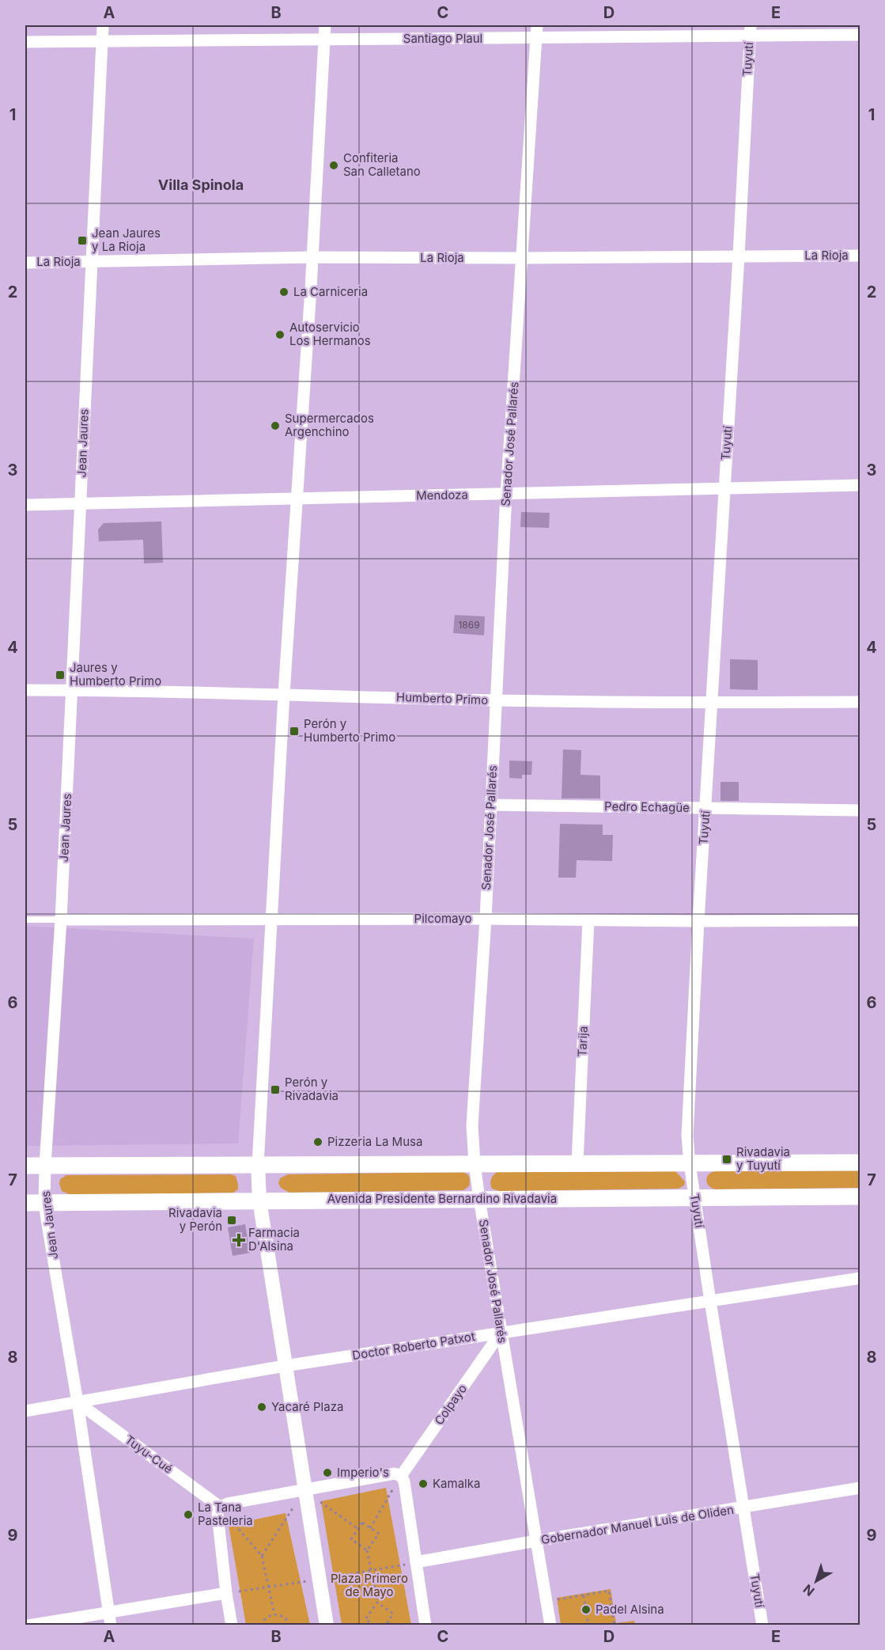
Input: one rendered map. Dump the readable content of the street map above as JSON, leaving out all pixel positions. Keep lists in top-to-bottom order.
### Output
{
  "streets": {
    "main road": ["Avenida Presidente Bernardino Rivadavia"],
    "street": [
      "Santiago Plaul",
      "Tuyutí",
      "La Rioja",
      "Jean Jaures",
      "Senador José Pallarés",
      "Mendoza",
      "Humberto Primo",
      "Pedro Echagüe",
      "Pilcomayo",
      "Tarija",
      "Doctor Roberto Patxot",
      "Colpayo",
      "Tuyu-Cué",
      "Gobernador Manuel Luis de Oliden"
    ]
  },
  "crossings": [
    ["Santiago Plaul", "Tuyutí"],
    ["Santiago Plaul", "Jean Jaures"],
    ["Santiago Plaul", "Senador José Pallarés"],
    ["Tuyutí", "La Rioja"],
    ["Tuyutí", "Mendoza"],
    ["Tuyutí", "Humberto Primo"],
    ["Tuyutí", "Pedro Echagüe"],
    ["Tuyutí", "Pilcomayo"],
    ["Tuyutí", "Avenida Presidente Bernardino Rivadavia"],
    ["Tuyutí", "Doctor Roberto Patxot"],
    ["Tuyutí", "Gobernador Manuel Luis de Oliden"],
    ["La Rioja", "Jean Jaures"],
    ["La Rioja", "Senador José Pallarés"],
    ["Jean Jaures", "Mendoza"],
    ["Jean Jaures", "Humberto Primo"],
    ["Jean Jaures", "Pilcomayo"],
    ["Jean Jaures", "Avenida Presidente Bernardino Rivadavia"],
    ["Jean Jaures", "Doctor Roberto Patxot"],
    ["Jean Jaures", "Tuyu-Cué"],
    ["Senador José Pallarés", "Mendoza"],
    ["Senador José Pallarés", "Humberto Primo"],
    ["Senador José Pallarés", "Pedro Echagüe"],
    ["Senador José Pallarés", "Pilcomayo"],
    ["Senador José Pallarés", "Avenida Presidente Bernardino Rivadavia"],
    ["Senador José Pallarés", "Doctor Roberto Patxot"],
    ["Senador José Pallarés", "Colpayo"],
    ["Senador José Pallarés", "Gobernador Manuel Luis de Oliden"],
    ["Pilcomayo", "Tarija"],
    ["Doctor Roberto Patxot", "Colpayo"],
    ["Doctor Roberto Patxot", "Tuyu-Cué"]
  ],
  "districts": ["Villa Spinola"],
  "parks": ["Plaza Primero de Mayo"],
  "places": {
    "other": [
      "Confiteria San Calletano",
      "La Carniceria",
      "Autoservicio Los Hermanos",
      "Supermercados Argenchino",
      "Pizzeria La Musa",
      "Yacaré Plaza",
      "Imperio's",
      "Kamalka",
      "La Tana Pasteleria",
      "Padel Alsina"
    ],
    "transit": [
      "Jean Jaures y La Rioja",
      "Jaures y Humberto Primo",
      "Perón y Humberto Primo",
      "Perón y Rivadavia",
      "Rivadavia y Tuyutí",
      "Rivadavia y Perón"
    ],
    "health": ["Farmacia D'Alsina"]
  },
  "house_numbers": ["1869"],
  "north": "bottom left",
  "grid": {
    "columns": [
      "A",
      "B",
      "C",
      "D",
      "E"
    ],
    "rows": [
      "1",
      "2",
      "3",
      "4",
      "5",
      "6",
      "7",
      "8",
      "9"
    ]
  }
}
